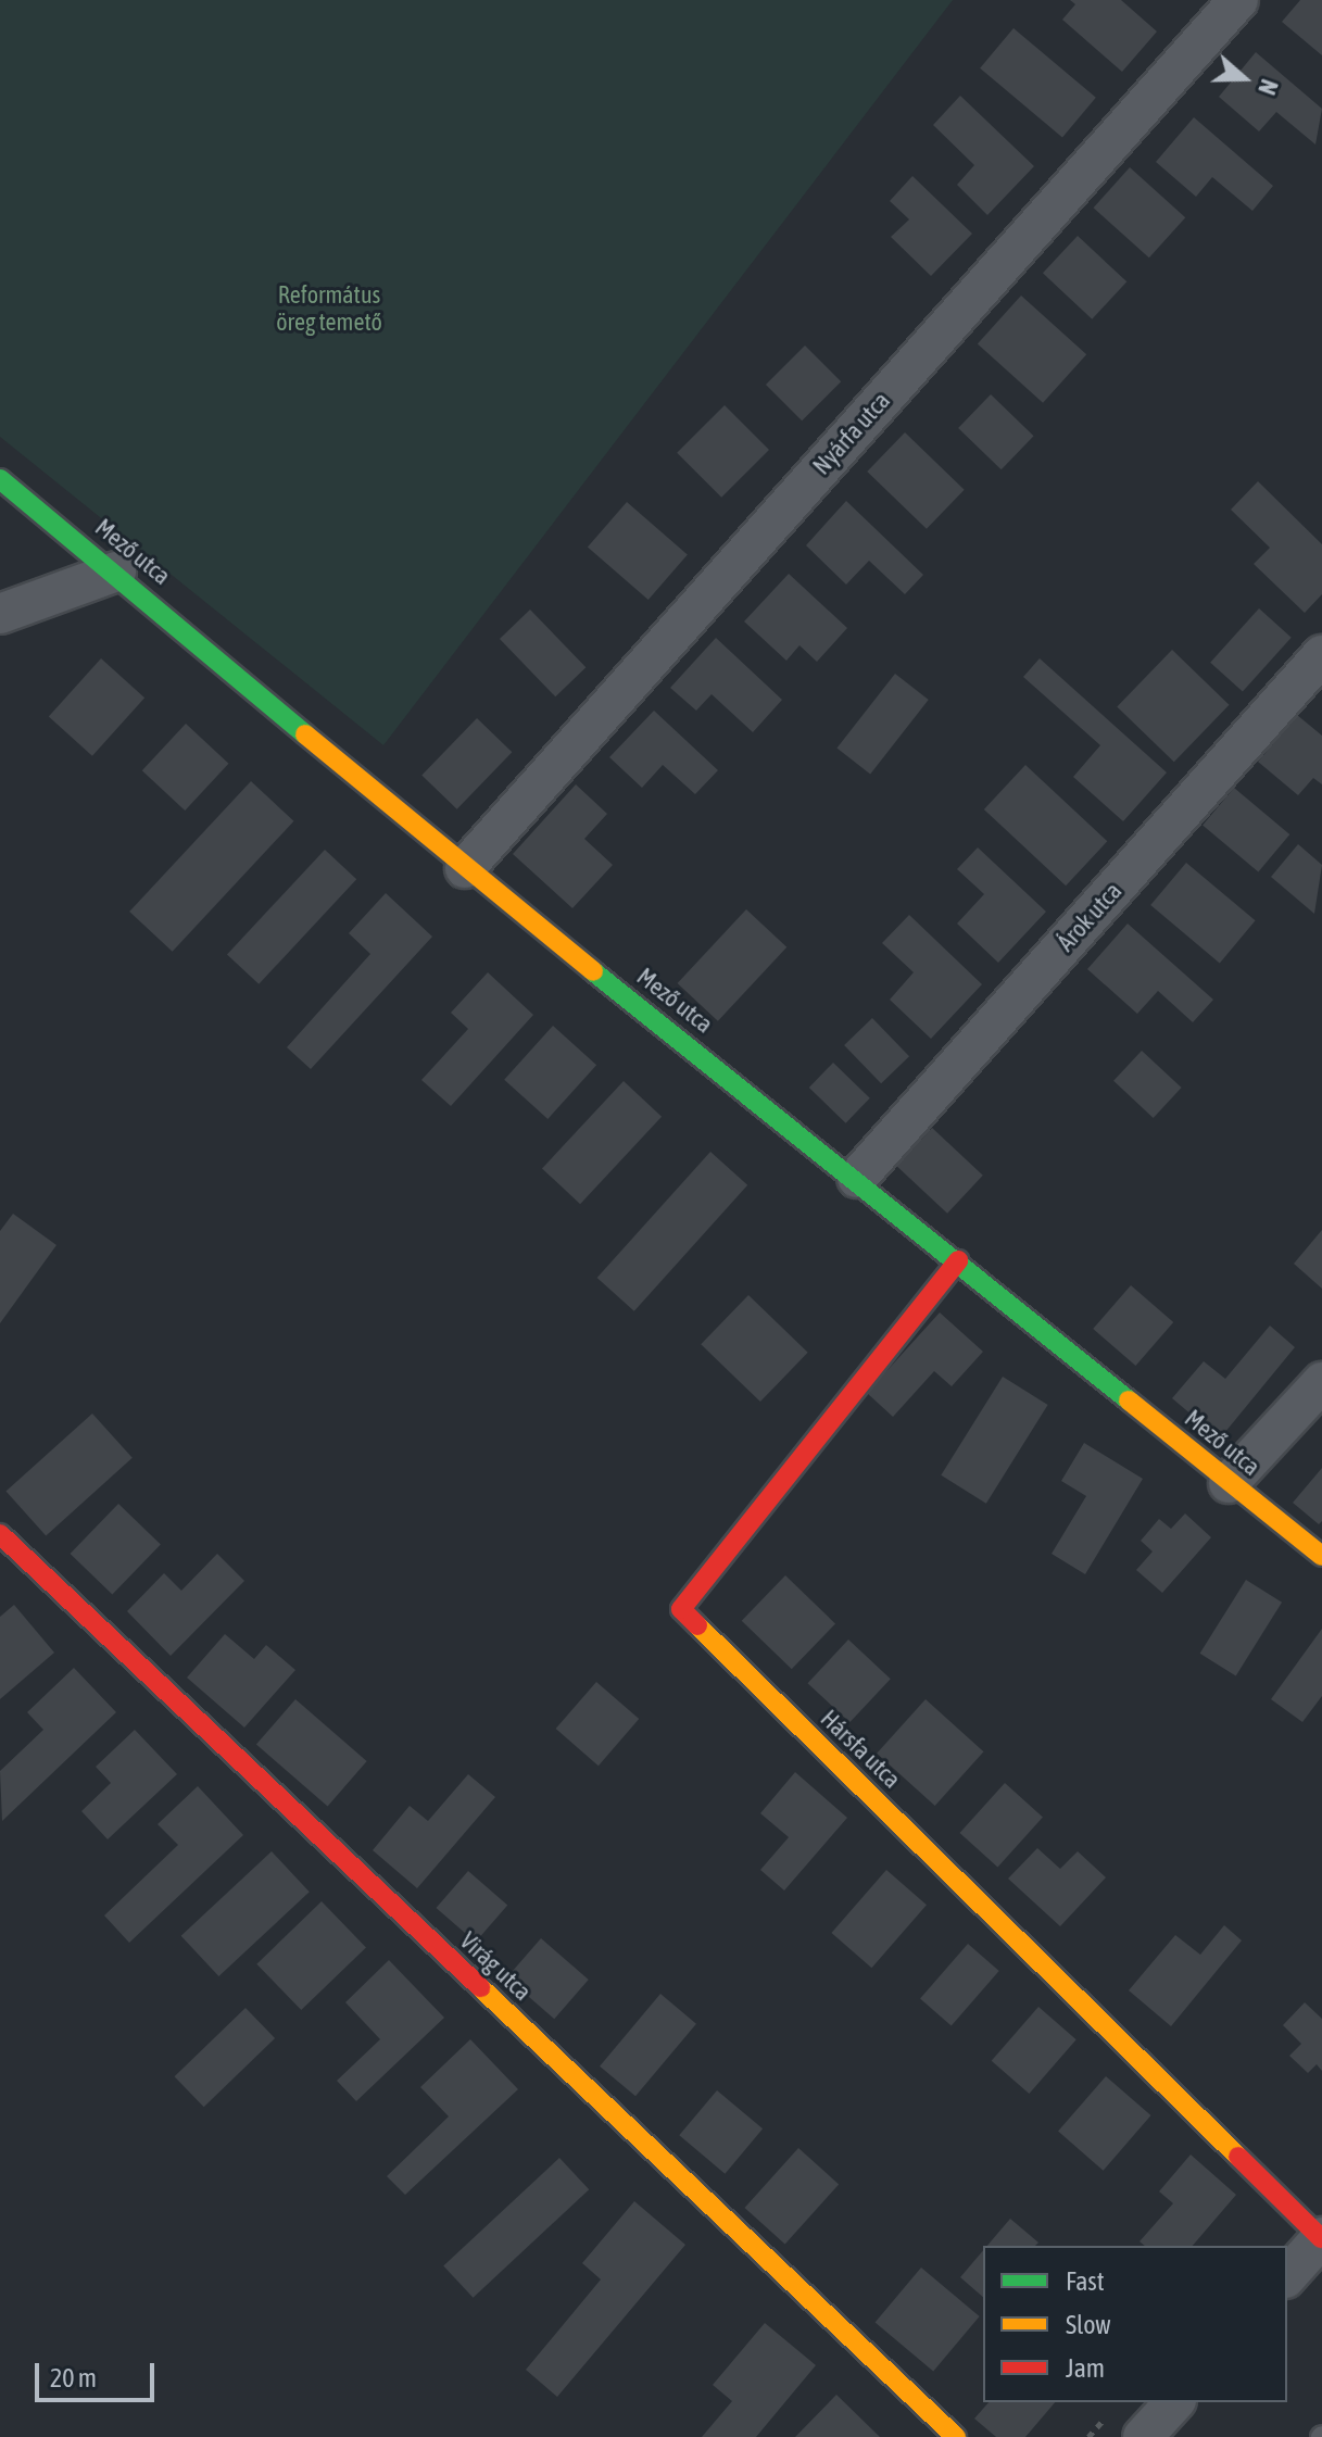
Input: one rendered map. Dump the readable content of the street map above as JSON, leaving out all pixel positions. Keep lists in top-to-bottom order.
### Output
{
  "streets": {
    "street": [
      "Nyárfa utca",
      "Mező utca",
      "Árok utca",
      "Hársfa utca",
      "Virág utca"
    ]
  },
  "crossings": [
    ["Nyárfa utca", "Mező utca"],
    ["Mező utca", "Árok utca"],
    ["Mező utca", "Hársfa utca"]
  ],
  "parks": ["Református öreg temető"],
  "legend": ["Fast", "Slow", "Jam"],
  "scale_bar": "20 m",
  "north": "right"
}
